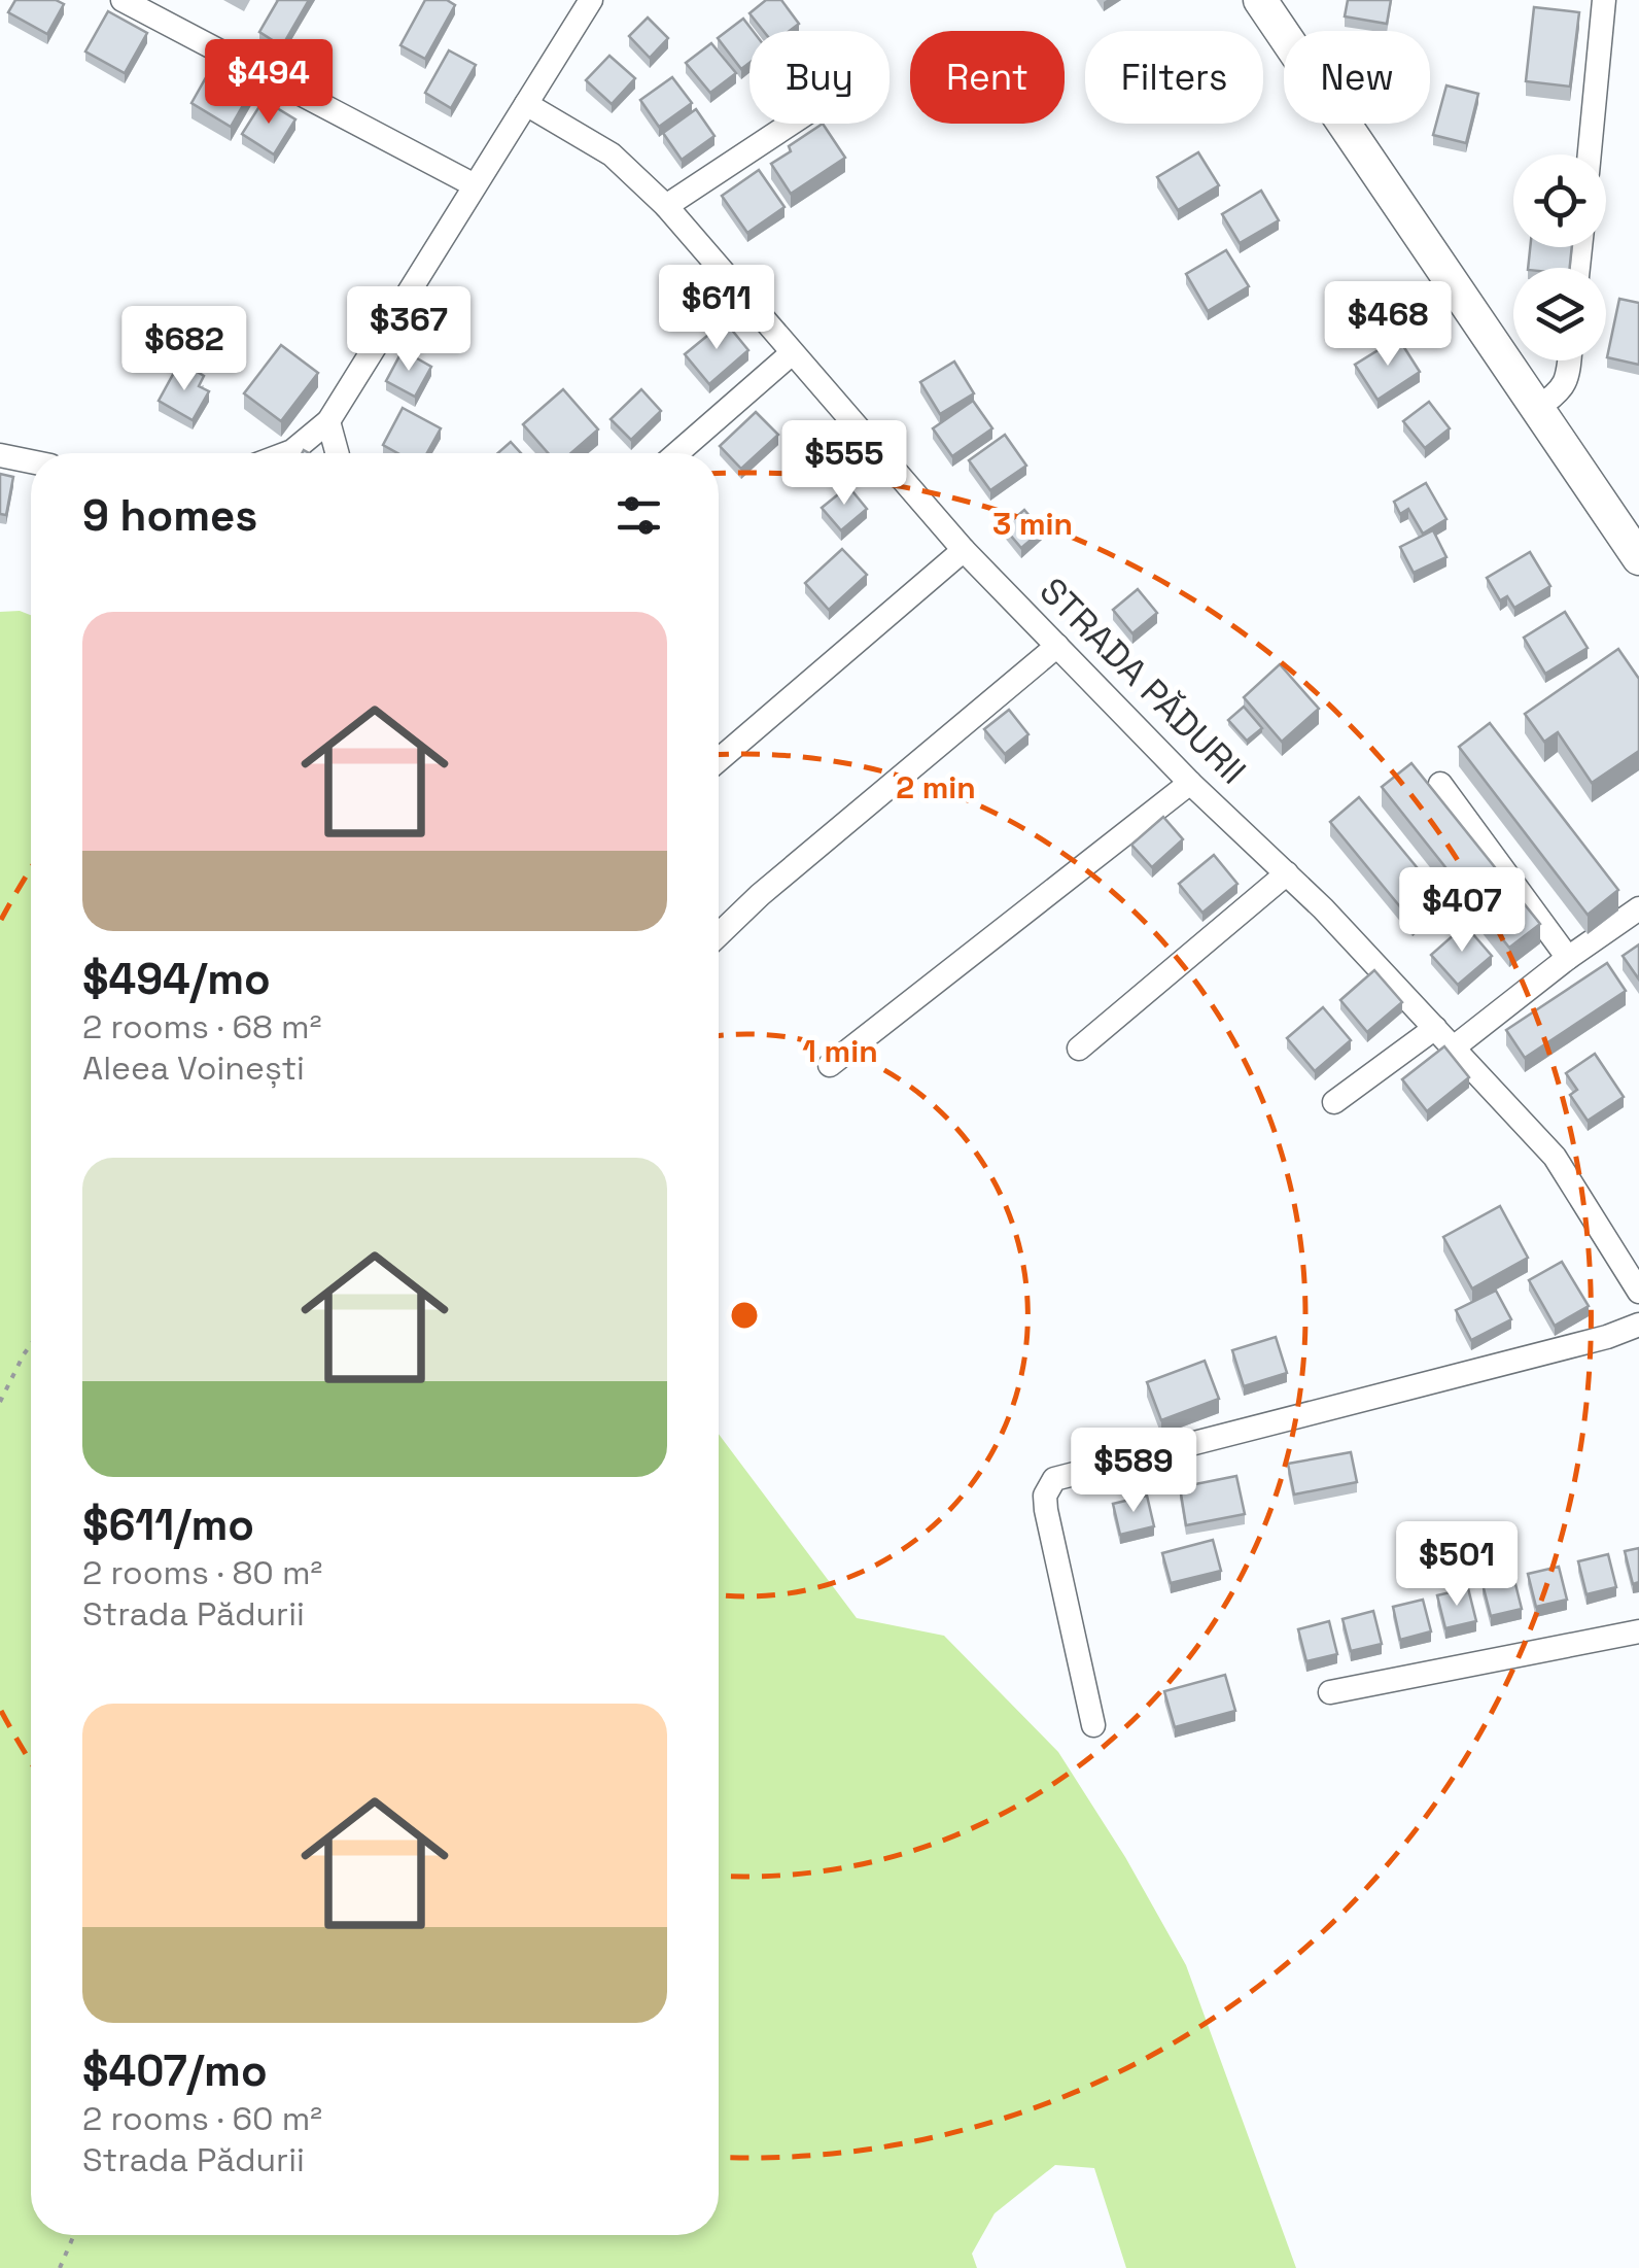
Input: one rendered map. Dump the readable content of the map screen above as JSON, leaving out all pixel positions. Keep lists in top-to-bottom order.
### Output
{
  "streets": {
    "street": ["STRADA PĂDURII"]
  },
  "page": {
    "chip": [
      "Buy",
      "Rent",
      "Filters",
      "New"
    ],
    "price": [
      "$494",
      "$611",
      "$468",
      "$367",
      "$682",
      "$555",
      "$407",
      "$589",
      "$501"
    ],
    "heading": "9 homes",
    "list": [
      {
        "name": "$494/mo",
        "note": "2 rooms · 68 m² · Aleea Voinești"
      },
      {
        "name": "$611/mo",
        "note": "2 rooms · 80 m² · Strada Pădurii"
      },
      {
        "name": "$407/mo",
        "note": "2 rooms · 60 m² · Strada Pădurii"
      }
    ]
  },
  "rings": ["3 min", "2 min", "1 min"]
}
